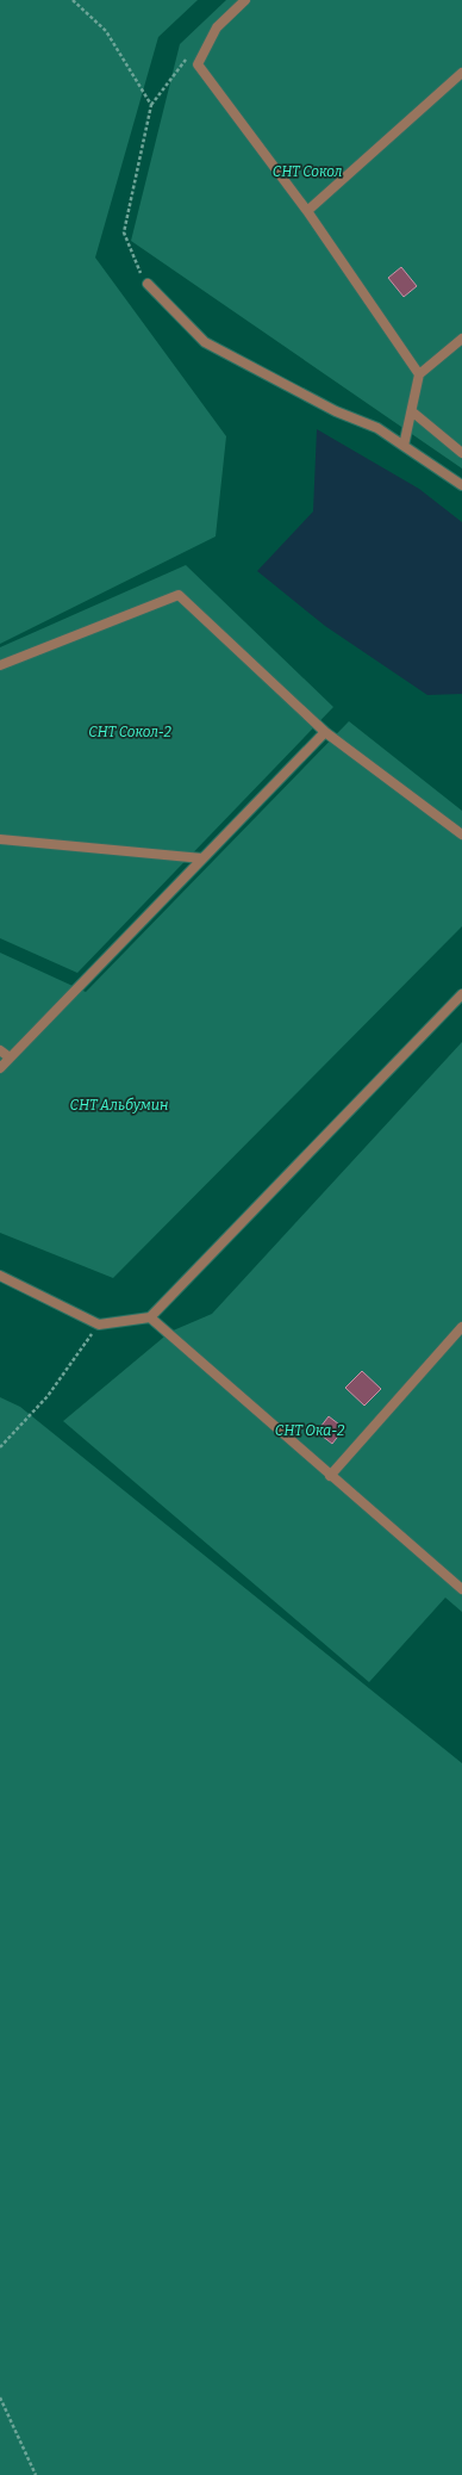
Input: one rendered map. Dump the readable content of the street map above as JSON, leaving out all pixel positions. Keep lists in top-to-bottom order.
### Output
{
  "parks": [
    "СНТ Сокол",
    "СНТ Сокол-2",
    "СНТ Альбумин",
    "СНТ Ока-2"
  ]
}
